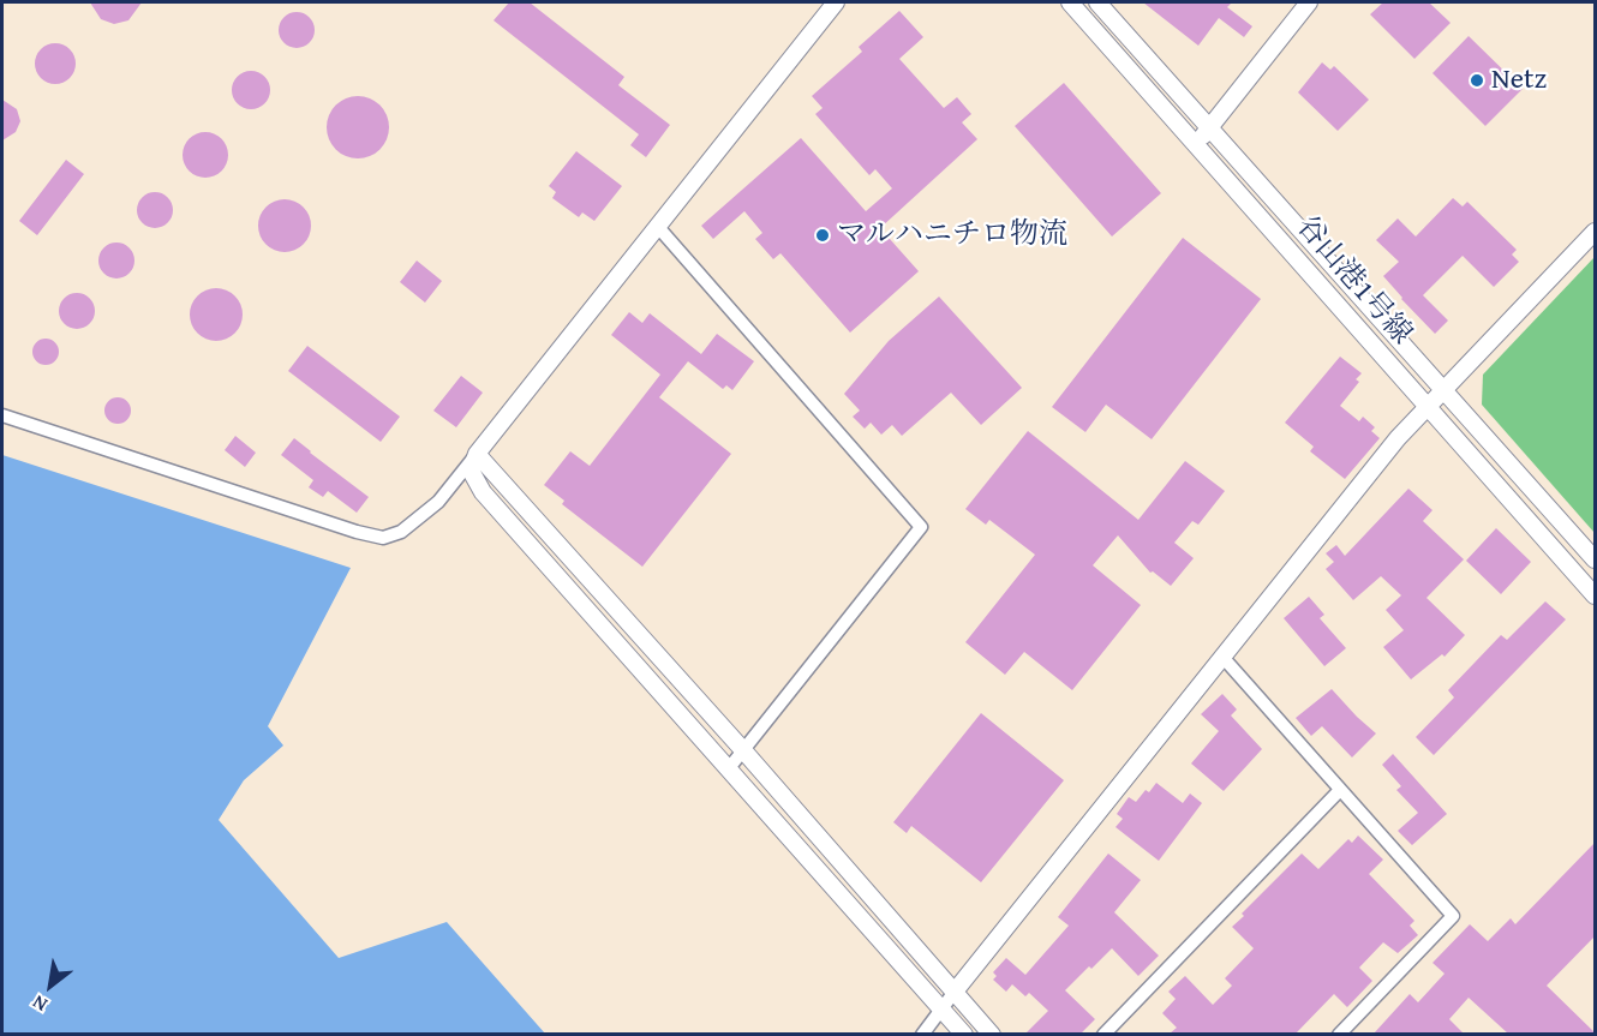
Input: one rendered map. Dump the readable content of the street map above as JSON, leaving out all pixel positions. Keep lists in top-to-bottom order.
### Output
{
  "streets": {
    "street": ["谷山港1号線"]
  },
  "places": ["Netz", "マルハニチロ物流"],
  "north": "bottom left"
}
